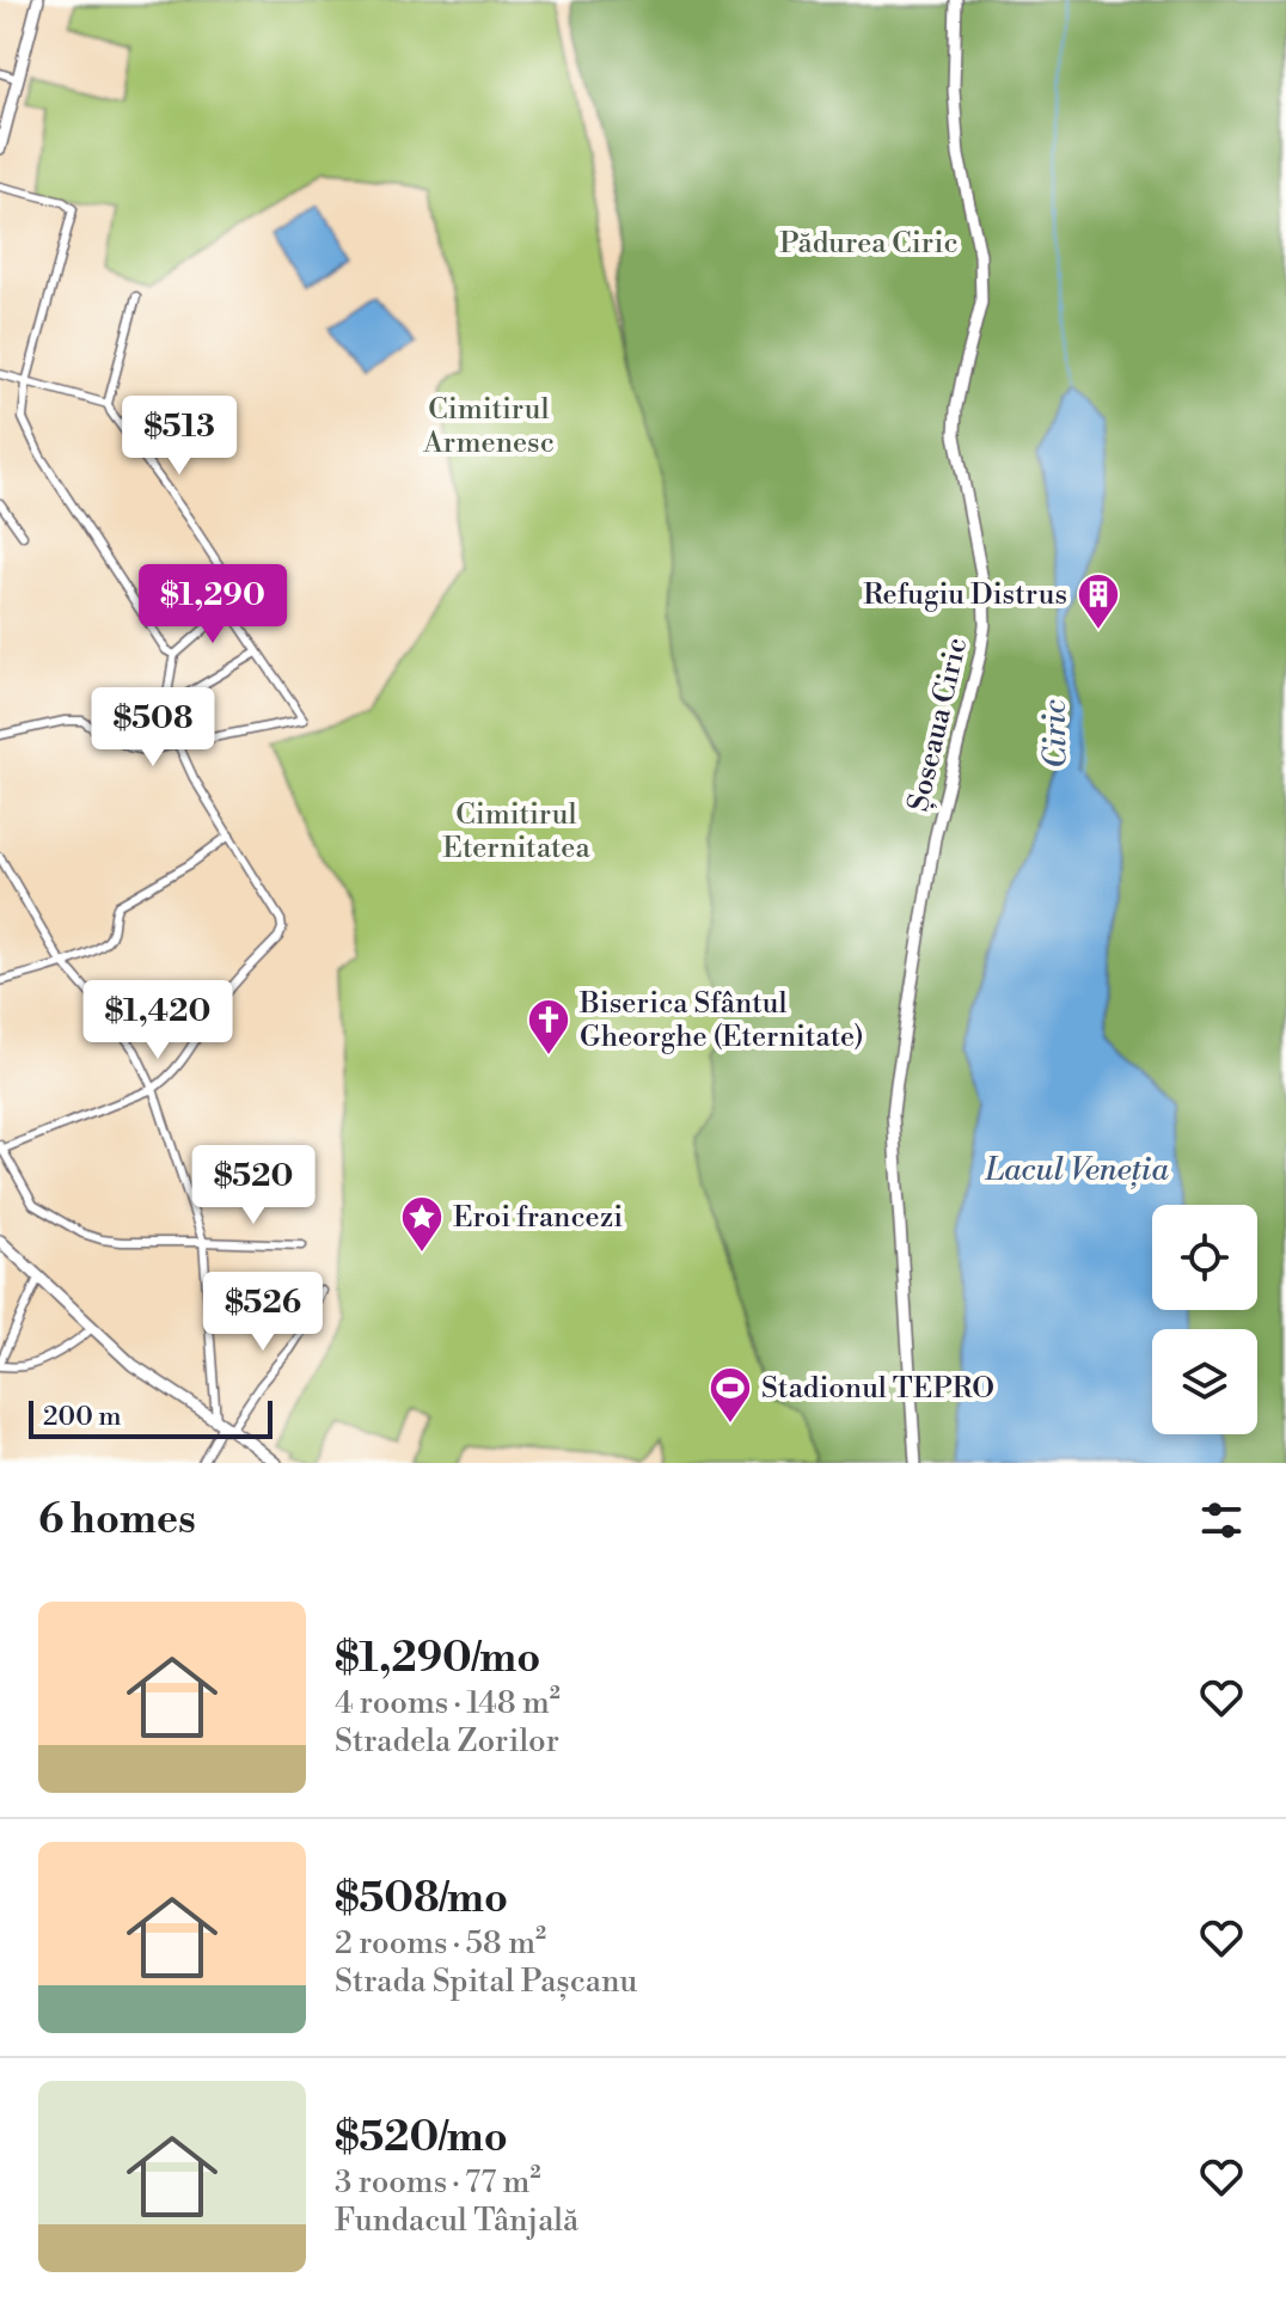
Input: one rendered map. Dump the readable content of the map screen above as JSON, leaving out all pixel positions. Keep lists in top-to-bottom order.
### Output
{
  "streets": {
    "street": ["Șoseaua Ciric"]
  },
  "water": ["Ciric", "Lacul Veneția"],
  "parks": ["Pădurea Ciric", "Cimitirul Armenesc", "Cimitirul Eternitatea"],
  "places": {
    "building": ["Refugiu Distrus"],
    "church": ["Biserica Sfântul Gheorghe (Eternitate)"],
    "place": ["Eroi francezi"],
    "sports": ["Stadionul TEPRO"]
  },
  "scale_bar": "200 m",
  "page": {
    "price": [
      "$513",
      "$1,290",
      "$508",
      "$1,420",
      "$520",
      "$526"
    ],
    "scale": "200 m",
    "heading": "6 homes",
    "list": [
      {
        "name": "$1,290/mo",
        "note": "4 rooms · 148 m² · Stradela Zorilor"
      },
      {
        "name": "$508/mo",
        "note": "2 rooms · 58 m² · Strada Spital Pașcanu"
      },
      {
        "name": "$520/mo",
        "note": "3 rooms · 77 m² · Fundacul Tânjală"
      }
    ]
  }
}
